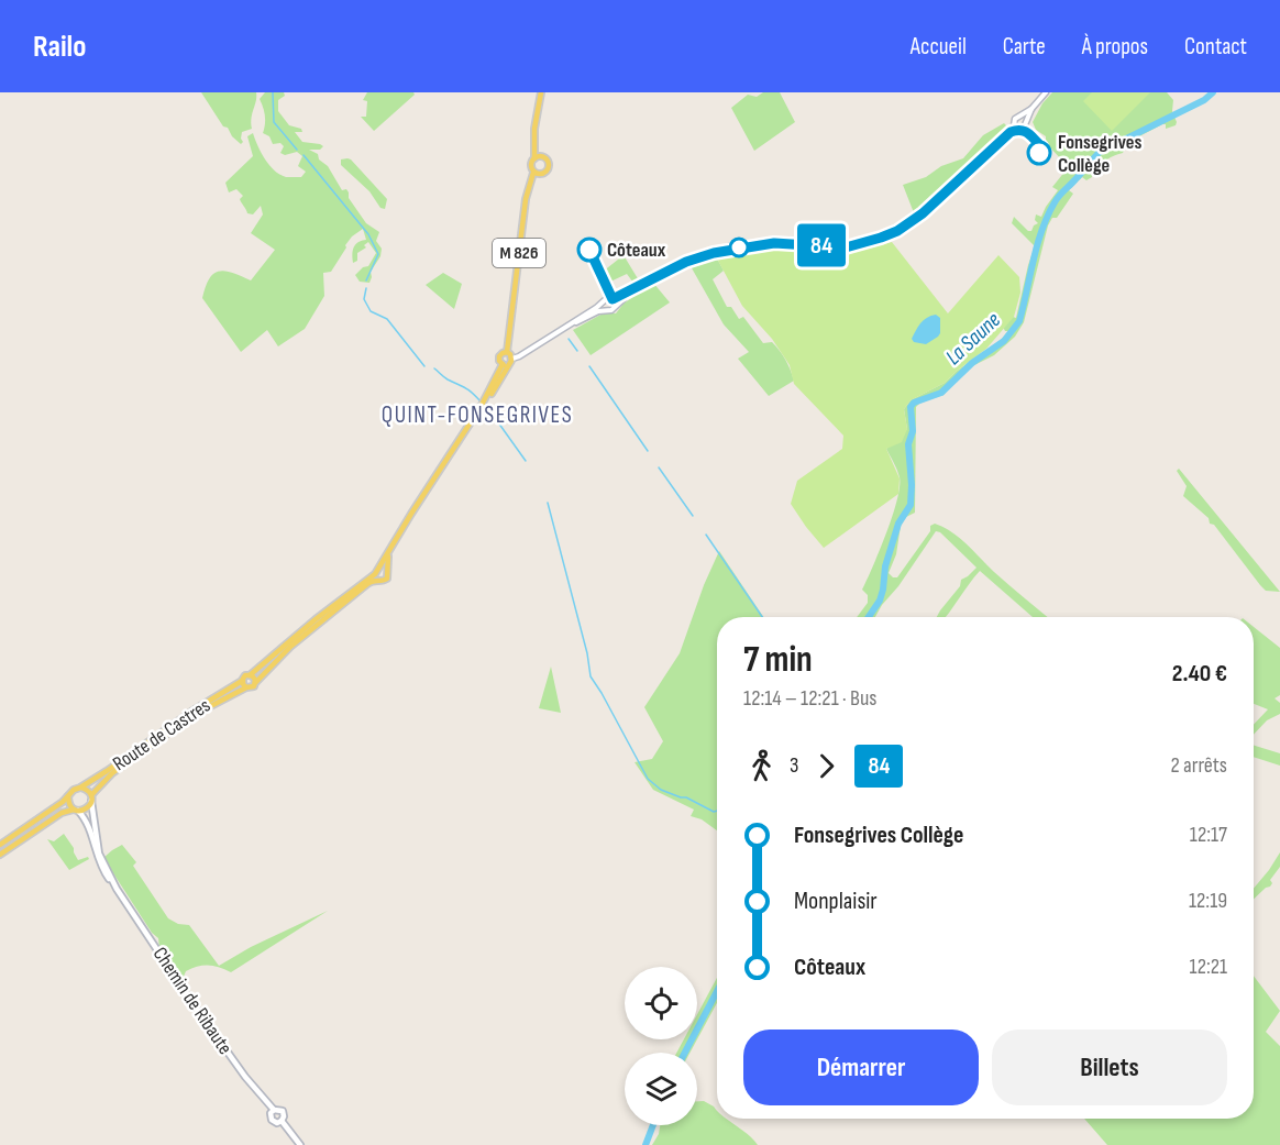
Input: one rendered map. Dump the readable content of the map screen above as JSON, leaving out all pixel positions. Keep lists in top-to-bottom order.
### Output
{
  "streets": {
    "main road": ["M 826", "Route de Castres", "Chemin de Ribaute"]
  },
  "crossings": [
    ["Route de Castres", "Chemin de Ribaute"]
  ],
  "districts": ["QUINT-FONSEGRIVES"],
  "water": ["La Saune"],
  "places": ["Fonsegrives Collège", "Côteaux"],
  "lines": ["bus line 84"],
  "page": {
    "header": "Railo",
    "nav": [
      "Accueil",
      "Carte",
      "À propos",
      "Contact"
    ],
    "on_map": "84",
    "heading": ["7 min", "12:14 – 12:21 · Bus", "2.40 €"],
    "legs": ["3", "84", "2 arrêts"],
    "list": [
      {
        "name": "Fonsegrives Collège",
        "value": "12:17"
      },
      {
        "name": "Monplaisir",
        "value": "12:19"
      },
      {
        "name": "Côteaux",
        "value": "12:21"
      }
    ],
    "buttons": ["Démarrer", "Billets"]
  }
}
